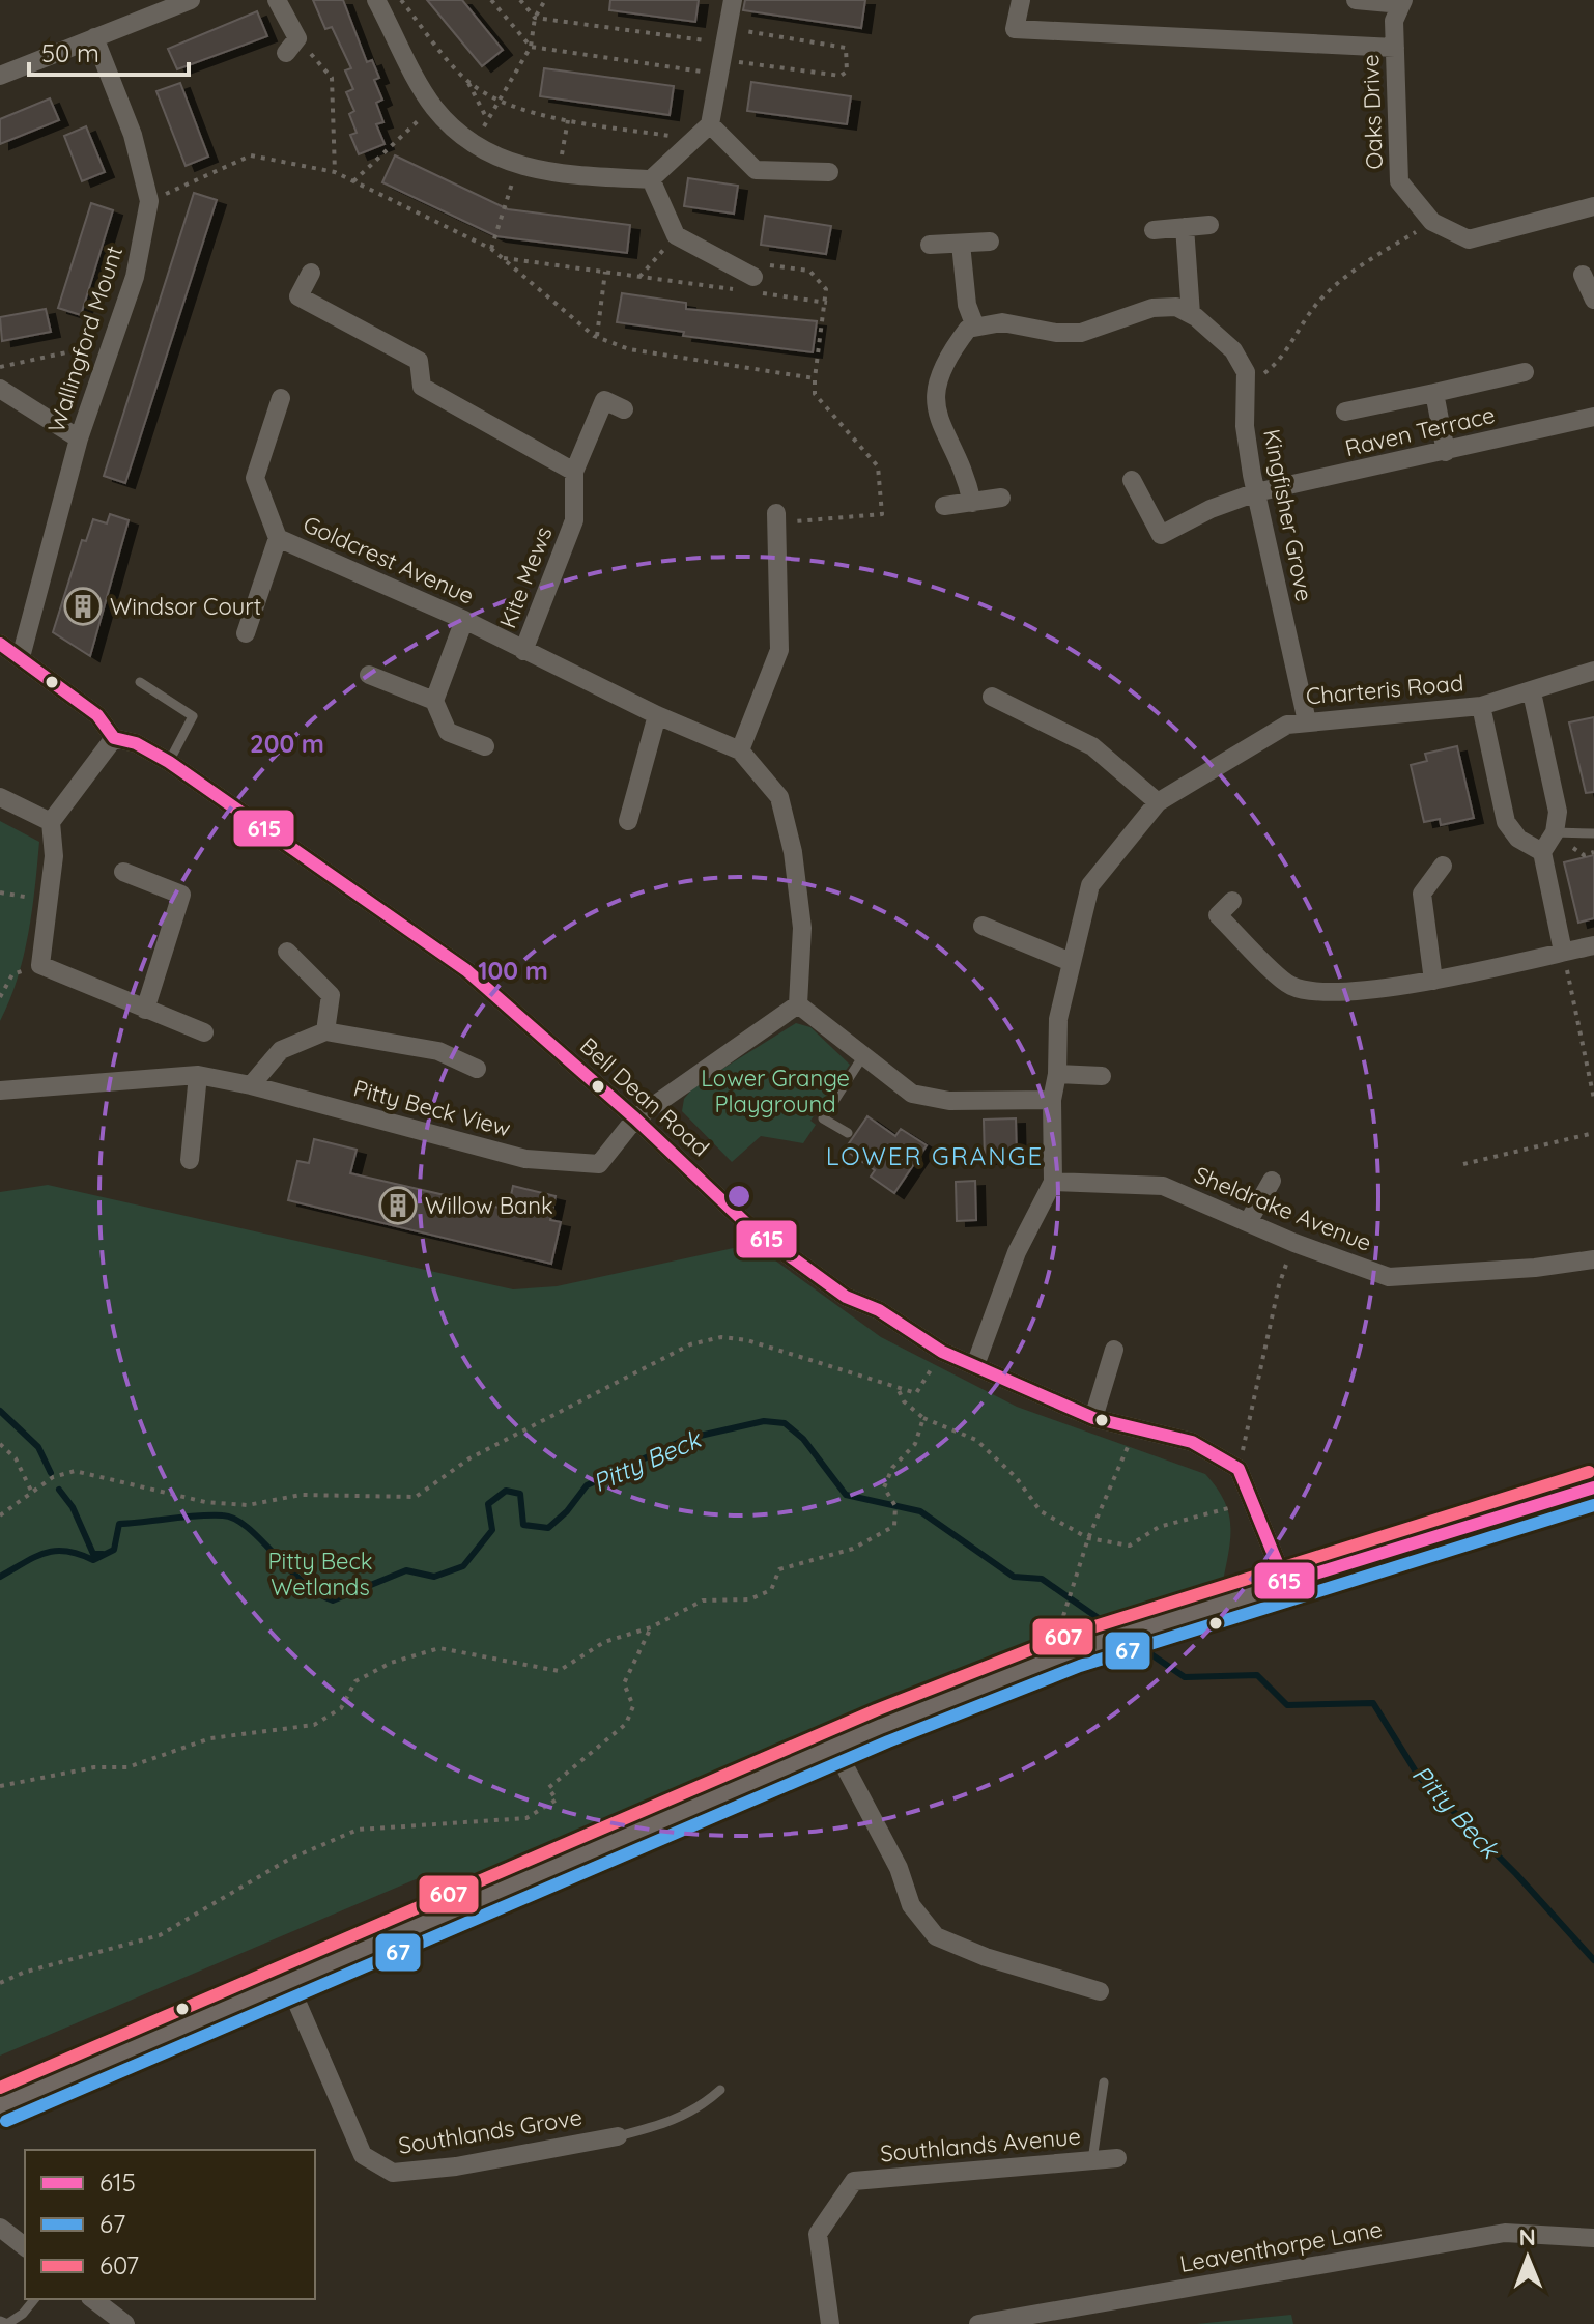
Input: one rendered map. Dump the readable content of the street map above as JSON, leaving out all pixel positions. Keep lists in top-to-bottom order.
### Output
{
  "streets": {
    "street": [
      "Oaks Drive",
      "Wallingford Mount",
      "Raven Terrace",
      "Kingfisher Grove",
      "Goldcrest Avenue",
      "Kite Mews",
      "Charteris Road",
      "Bell Dean Road",
      "Pitty Beck View",
      "Sheldrake Avenue",
      "Southlands Grove",
      "Southlands Avenue",
      "Leaventhorpe Lane"
    ]
  },
  "crossings": [
    ["Wallingford Mount", "Bell Dean Road"],
    ["Raven Terrace", "Kingfisher Grove"],
    ["Kingfisher Grove", "Charteris Road"],
    ["Goldcrest Avenue", "Kite Mews"],
    ["Charteris Road", "Bell Dean Road"],
    ["Charteris Road", "Sheldrake Avenue"],
    ["Bell Dean Road", "Pitty Beck View"]
  ],
  "districts": ["LOWER GRANGE"],
  "water": ["Pitty Beck"],
  "parks": ["Lower Grange Playground", "Pitty Beck Wetlands"],
  "places": {
    "building": ["Windsor Court", "Willow Bank"]
  },
  "lines": ["transit line 615", "transit line 607", "transit line 67"],
  "legend": ["615", "67", "607"],
  "scale_bar": "50 m",
  "north": "top",
  "rings": ["200 m", "100 m"]
}
